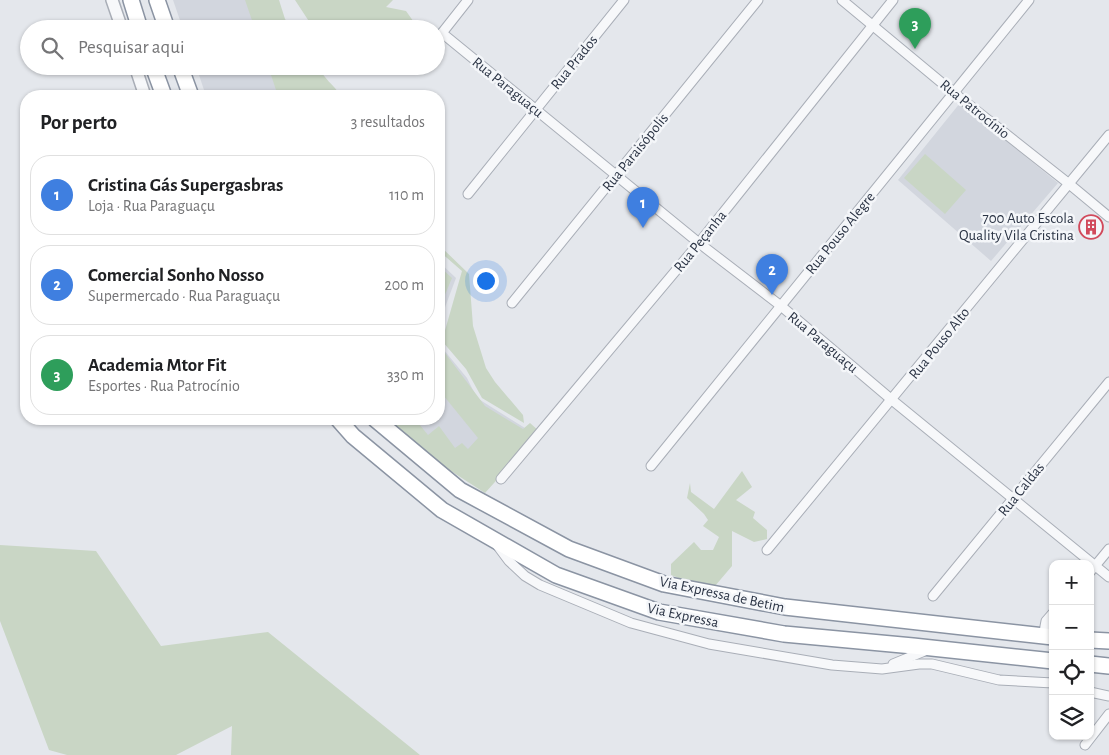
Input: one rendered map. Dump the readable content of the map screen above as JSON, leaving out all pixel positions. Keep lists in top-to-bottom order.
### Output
{
  "streets": {
    "highway": ["Via Expressa de Betim", "Via Expressa"],
    "street": [
      "Rua Prados",
      "Rua Paraguaçu",
      "Rua Patrocínio",
      "Rua Paraisópolis",
      "Rua Pouso Alegre",
      "Rua Peçanha",
      "Rua Pouso Alto",
      "Rua Caldas"
    ]
  },
  "crossings": [
    ["Rua Prados", "Rua Paraguaçu"],
    ["Rua Paraguaçu", "Rua Paraisópolis"],
    ["Rua Paraguaçu", "Rua Pouso Alegre"],
    ["Rua Paraguaçu", "Rua Peçanha"],
    ["Rua Paraguaçu", "Rua Pouso Alto"],
    ["Rua Paraguaçu", "Rua Caldas"],
    ["Rua Patrocínio", "Rua Pouso Alegre"],
    ["Rua Patrocínio", "Rua Peçanha"],
    ["Rua Patrocínio", "Rua Pouso Alto"]
  ],
  "places": {
    "building": ["700 Auto Escola Quality Vila Cristina"]
  },
  "page": {
    "pins": ["3", "1", "2"],
    "search": "Pesquisar aqui",
    "heading": ["Por perto", "3 resultados"],
    "list": [
      {
        "mark": "1",
        "name": "Cristina Gás Supergasbras",
        "note": "Loja · Rua Paraguaçu",
        "value": "110 m"
      },
      {
        "mark": "2",
        "name": "Comercial Sonho Nosso",
        "note": "Supermercado · Rua Paraguaçu",
        "value": "200 m"
      },
      {
        "mark": "3",
        "name": "Academia Mtor Fit",
        "note": "Esportes · Rua Patrocínio",
        "value": "330 m"
      }
    ],
    "map_buttons": ["+", "−"]
  }
}
